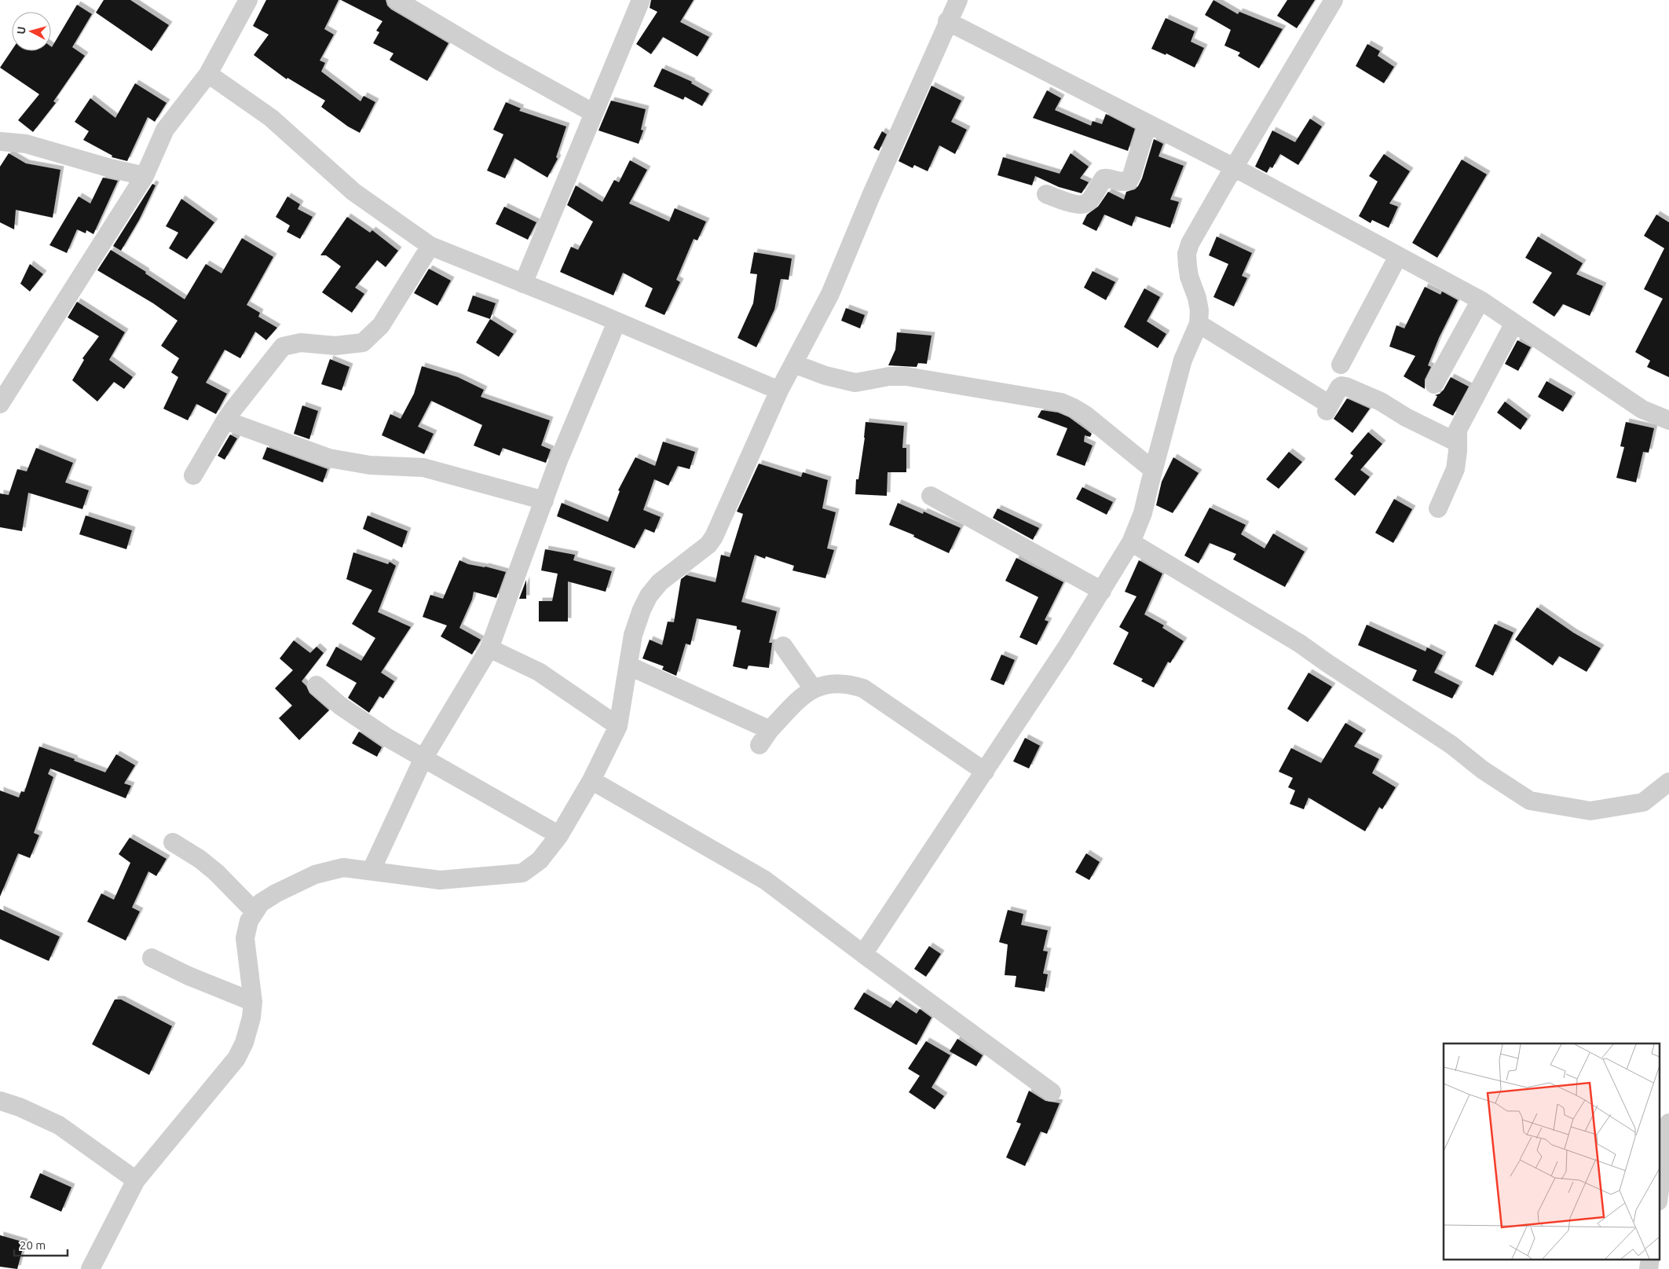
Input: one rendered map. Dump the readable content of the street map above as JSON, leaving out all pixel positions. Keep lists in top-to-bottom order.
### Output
{
  "scale_bar": "20 m",
  "north": "left"
}
